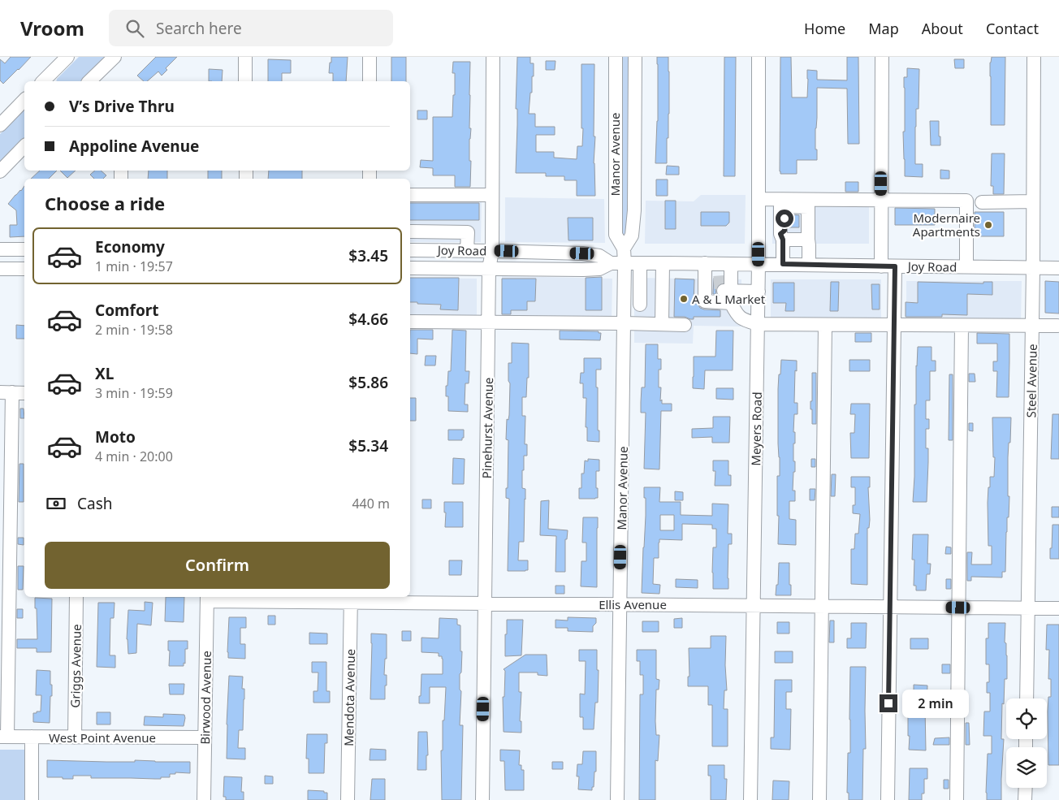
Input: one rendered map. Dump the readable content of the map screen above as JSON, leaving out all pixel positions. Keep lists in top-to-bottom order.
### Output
{
  "streets": {
    "street": [
      "Manor Avenue",
      "Joy Road",
      "Steel Avenue",
      "Pinehurst Avenue",
      "Meyers Road",
      "Ellis Avenue",
      "Griggs Avenue",
      "Birwood Avenue",
      "Mendota Avenue",
      "West Point Avenue"
    ]
  },
  "crossings": [
    ["Manor Avenue", "Joy Road"],
    ["Manor Avenue", "Ellis Avenue"],
    ["Joy Road", "Steel Avenue"],
    ["Joy Road", "Pinehurst Avenue"],
    ["Joy Road", "Meyers Road"],
    ["Steel Avenue", "Ellis Avenue"],
    ["Pinehurst Avenue", "Ellis Avenue"],
    ["Meyers Road", "Ellis Avenue"],
    ["Ellis Avenue", "Birwood Avenue"],
    ["Ellis Avenue", "Mendota Avenue"],
    ["Griggs Avenue", "West Point Avenue"],
    ["Birwood Avenue", "West Point Avenue"]
  ],
  "places": ["Modernaire Apartments", "A & L Market"],
  "page": {
    "header": "Vroom",
    "search": "Search here",
    "nav": [
      "Home",
      "Map",
      "About",
      "Contact"
    ],
    "banner": ["V’s Drive Thru", "Appoline Avenue"],
    "heading": "Choose a ride",
    "list": [
      {
        "name": "Economy",
        "note": "1 min · 19:57",
        "value": "$3.45"
      },
      {
        "name": "Comfort",
        "note": "2 min · 19:58",
        "value": "$4.66"
      },
      {
        "name": "XL",
        "note": "3 min · 19:59",
        "value": "$5.86"
      },
      {
        "name": "Moto",
        "note": "4 min · 20:00",
        "value": "$5.34"
      }
    ],
    "pay": ["Cash", "440 m"],
    "buttons": "Confirm",
    "bubble": "2 min"
  }
}
